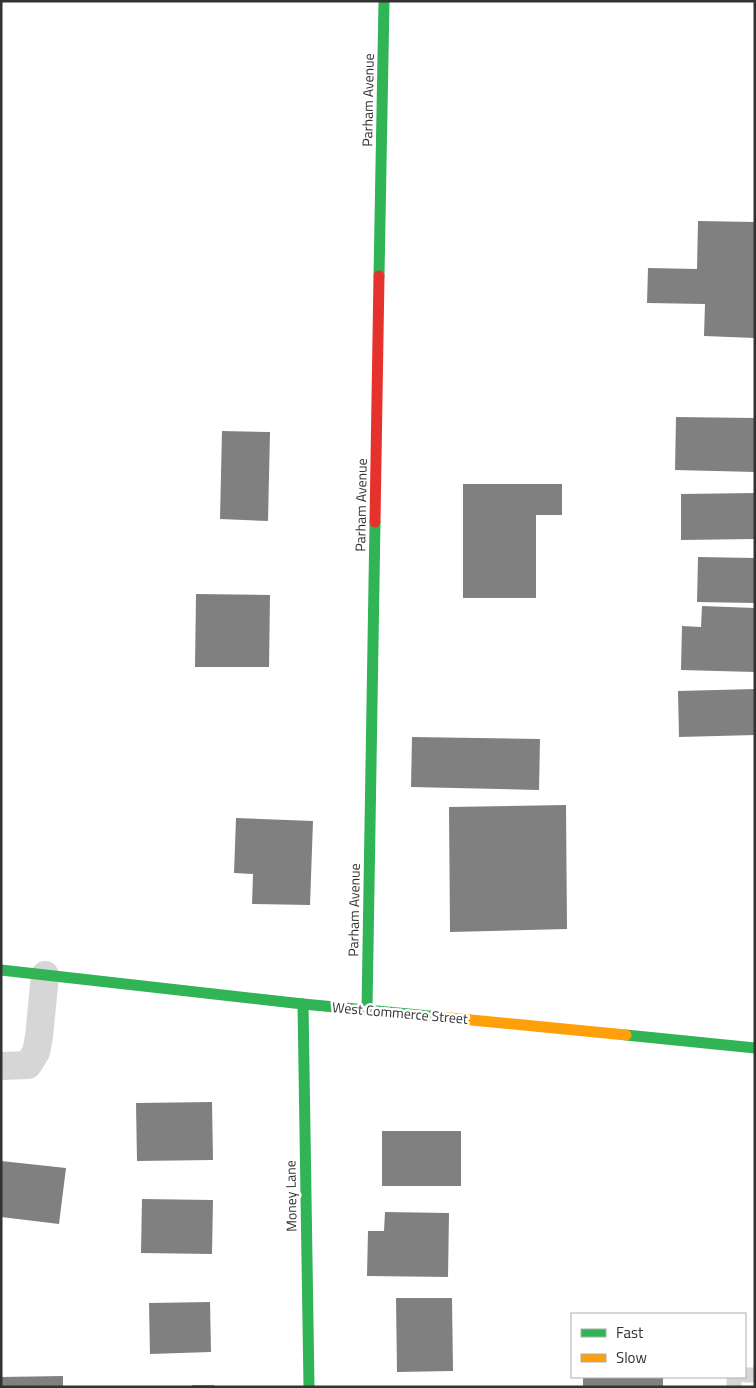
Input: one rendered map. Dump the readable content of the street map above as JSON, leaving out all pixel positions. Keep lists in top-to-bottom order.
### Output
{
  "streets": {
    "street": ["Parham Avenue", "West Commerce Street", "Money Lane"]
  },
  "crossings": [
    ["Parham Avenue", "West Commerce Street"],
    ["West Commerce Street", "Money Lane"]
  ],
  "legend": ["Fast", "Slow"]
}
